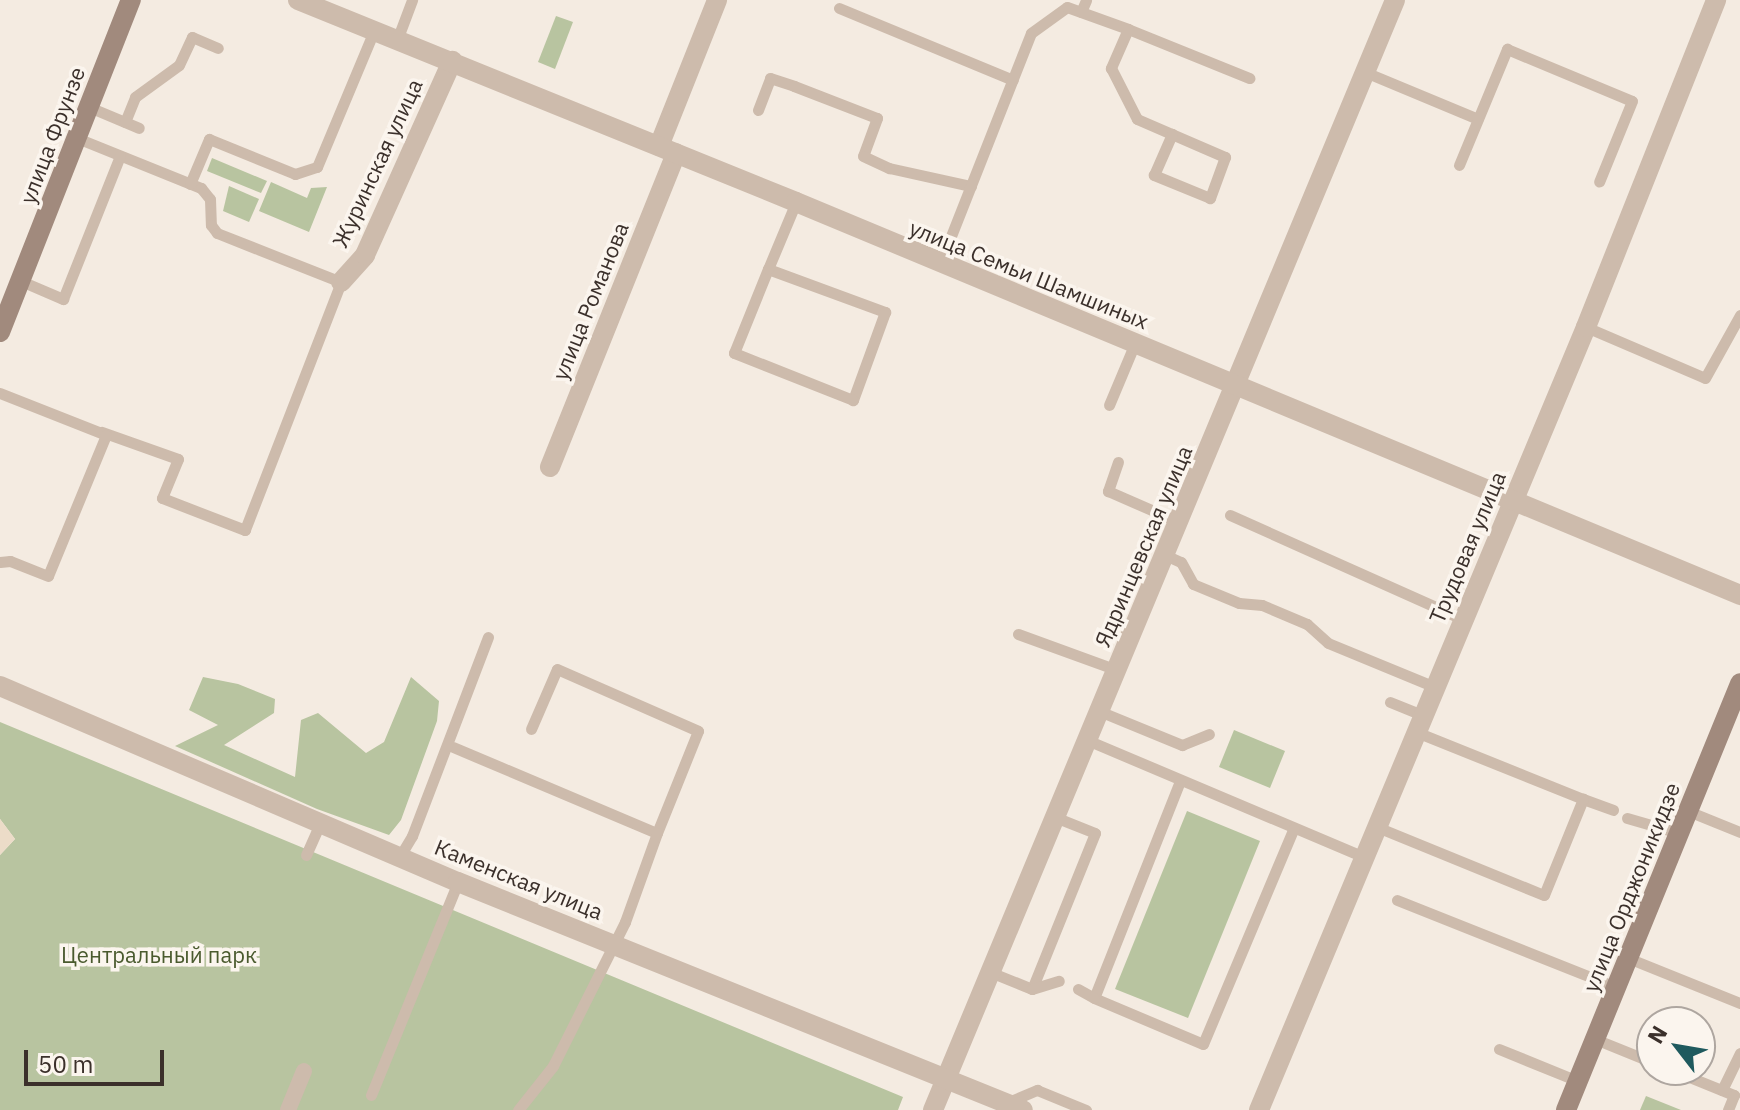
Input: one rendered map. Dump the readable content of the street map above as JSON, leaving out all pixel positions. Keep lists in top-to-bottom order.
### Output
{
  "streets": {
    "main road": ["улица Фрунзе", "улица Орджоникидзе"],
    "street": [
      "Журинская улица",
      "улица Семьи Шамшиных",
      "улица Романова",
      "Ядринцевская улица",
      "Трудовая улица",
      "Каменская улица"
    ]
  },
  "crossings": [
    ["Журинская улица", "улица Семьи Шамшиных"],
    ["улица Семьи Шамшиных", "улица Романова"],
    ["улица Семьи Шамшиных", "Ядринцевская улица"],
    ["улица Семьи Шамшиных", "Трудовая улица"],
    ["Ядринцевская улица", "Каменская улица"]
  ],
  "parks": ["Центральный парк"],
  "scale_bar": "50 m",
  "north": "top left"
}
